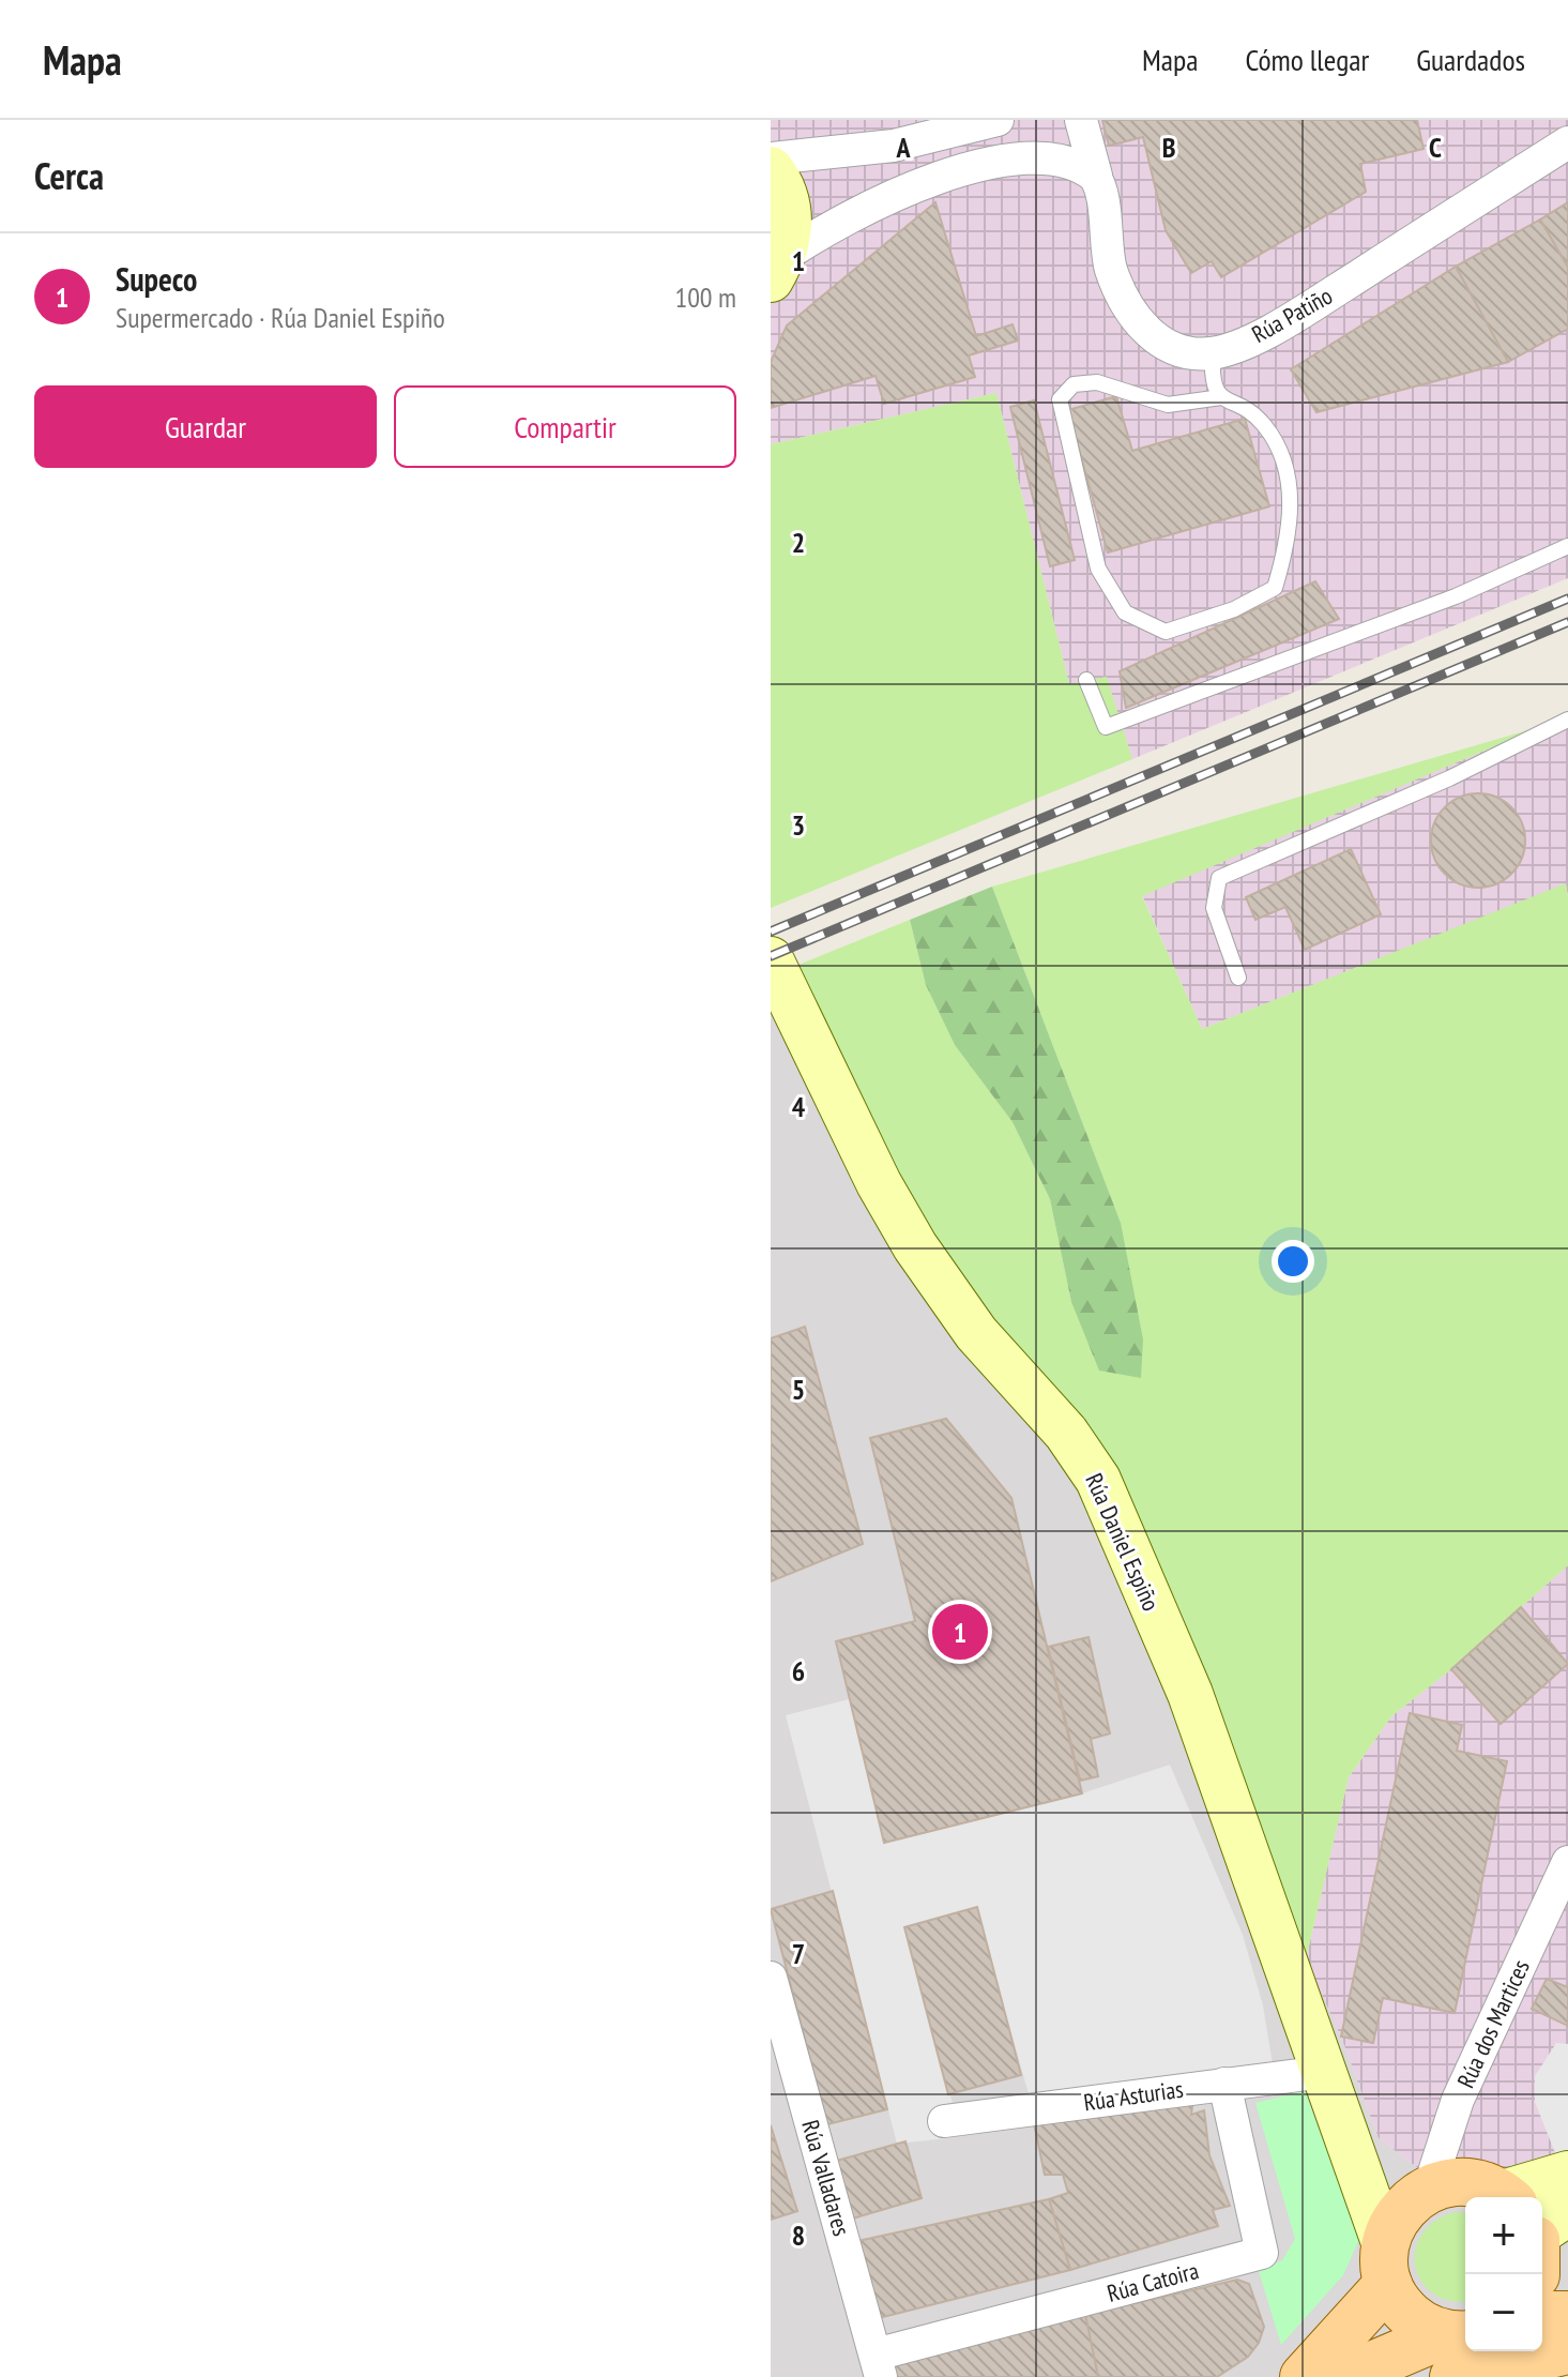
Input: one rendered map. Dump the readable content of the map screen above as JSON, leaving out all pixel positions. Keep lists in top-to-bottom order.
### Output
{
  "streets": {
    "street": [
      "Rúa Patiño",
      "Rúa Daniel Espiño",
      "Rúa dos Martices",
      "Rúa Asturias",
      "Rúa Valladares",
      "Rúa Catoira"
    ]
  },
  "crossings": [
    ["Rúa Daniel Espiño", "Rúa dos Martices"],
    ["Rúa Daniel Espiño", "Rúa Asturias"],
    ["Rúa Asturias", "Rúa Catoira"],
    ["Rúa Valladares", "Rúa Catoira"]
  ],
  "page": {
    "header": "Mapa",
    "nav": ["Mapa", "Cómo llegar", "Guardados"],
    "heading": "Cerca",
    "list": [
      {
        "mark": "1",
        "name": "Supeco",
        "note": "Supermercado · Rúa Daniel Espiño",
        "value": "100 m"
      }
    ],
    "buttons": ["Guardar", "Compartir"],
    "pins": "1",
    "map_buttons": ["+", "−"]
  },
  "grid": {
    "columns": ["A", "B", "C"],
    "rows": [
      "1",
      "2",
      "3",
      "4",
      "5",
      "6",
      "7",
      "8"
    ]
  }
}
